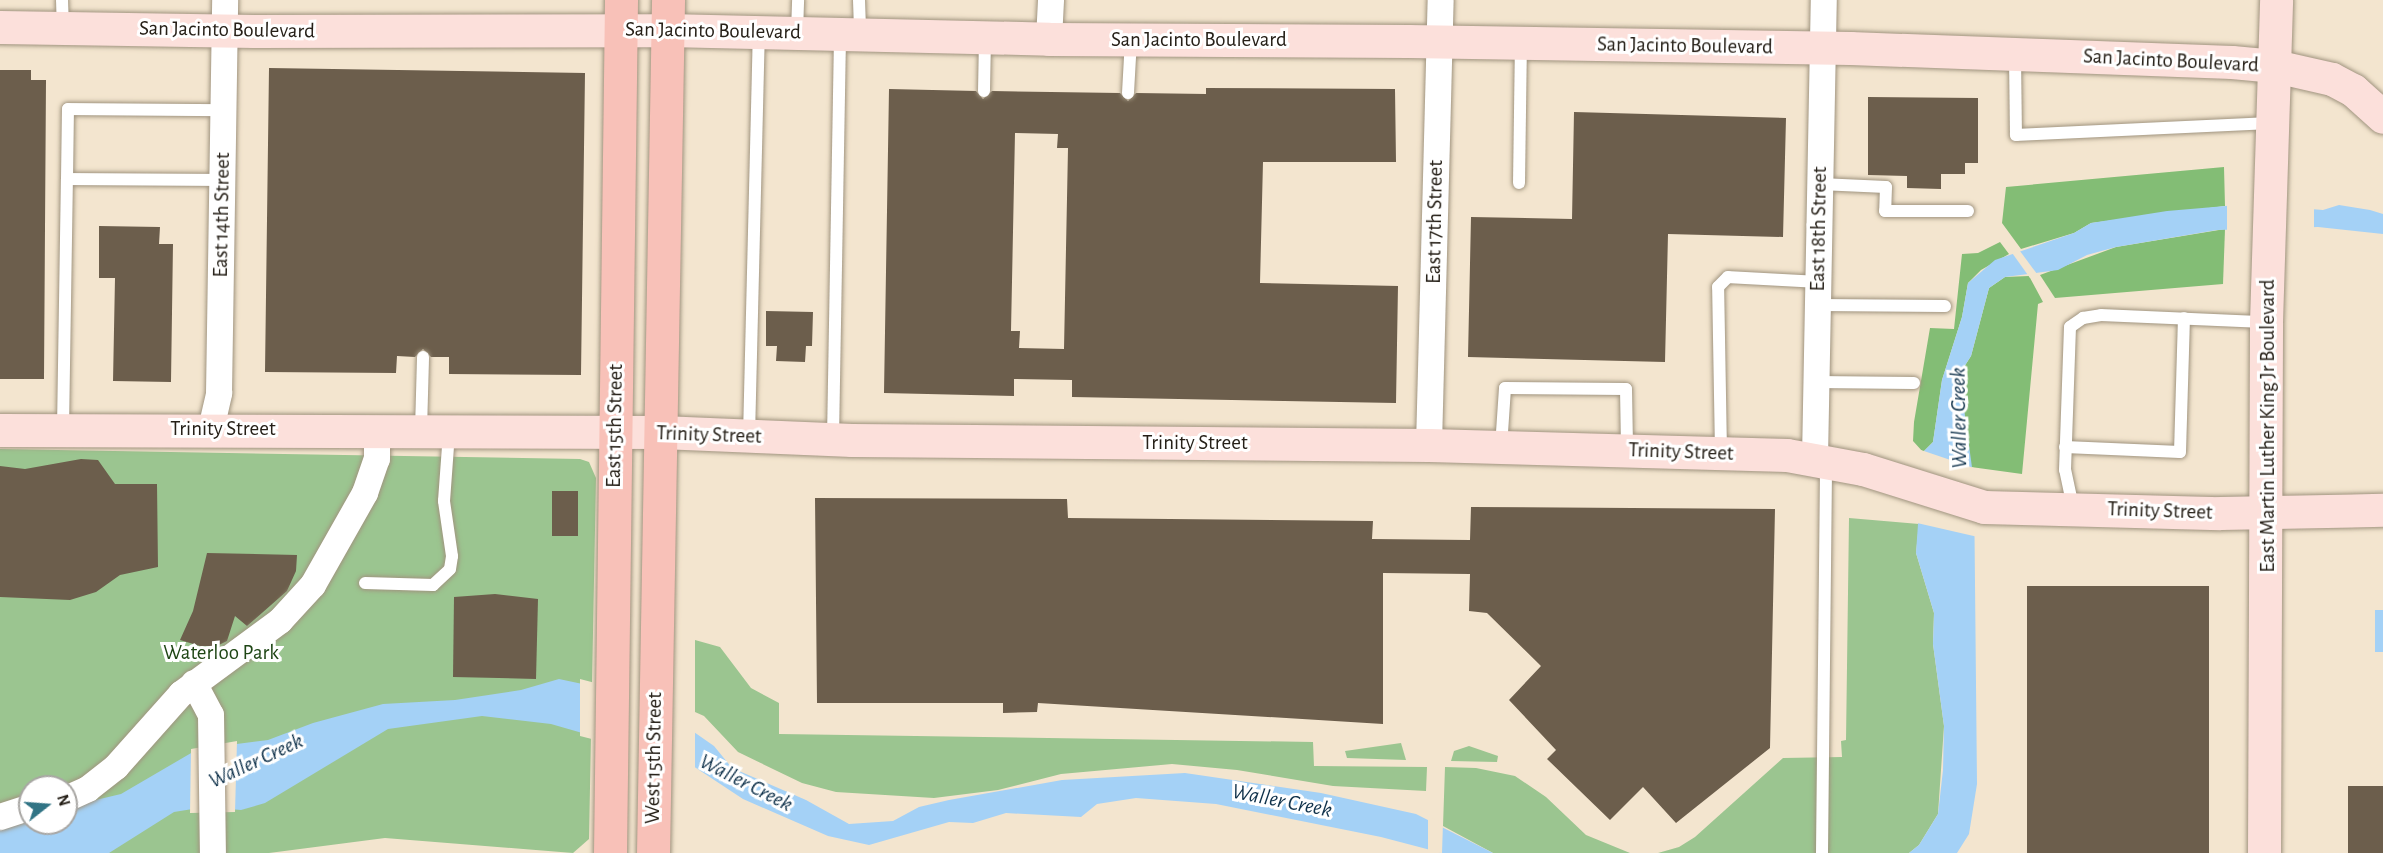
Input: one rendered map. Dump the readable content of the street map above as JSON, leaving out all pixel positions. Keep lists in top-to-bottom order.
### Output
{
  "streets": {
    "main road": [
      "San Jacinto Boulevard",
      "East 15th Street",
      "East Martin Luther King Jr Boulevard",
      "Trinity Street",
      "West 15th Street"
    ],
    "street": ["East 14th Street", "East 17th Street", "East 18th Street"]
  },
  "crossings": [
    ["San Jacinto Boulevard", "East 14th Street"],
    ["San Jacinto Boulevard", "East 17th Street"],
    ["San Jacinto Boulevard", "East 18th Street"],
    ["San Jacinto Boulevard", "East 15th Street"],
    ["San Jacinto Boulevard", "East Martin Luther King Jr Boulevard"],
    ["East 14th Street", "Trinity Street"],
    ["East 17th Street", "Trinity Street"],
    ["East 18th Street", "Trinity Street"],
    ["East 15th Street", "Trinity Street"],
    ["East Martin Luther King Jr Boulevard", "Trinity Street"],
    ["Trinity Street", "West 15th Street"]
  ],
  "water": ["Waller Creek"],
  "parks": ["Waterloo Park"],
  "north": "right"
}
